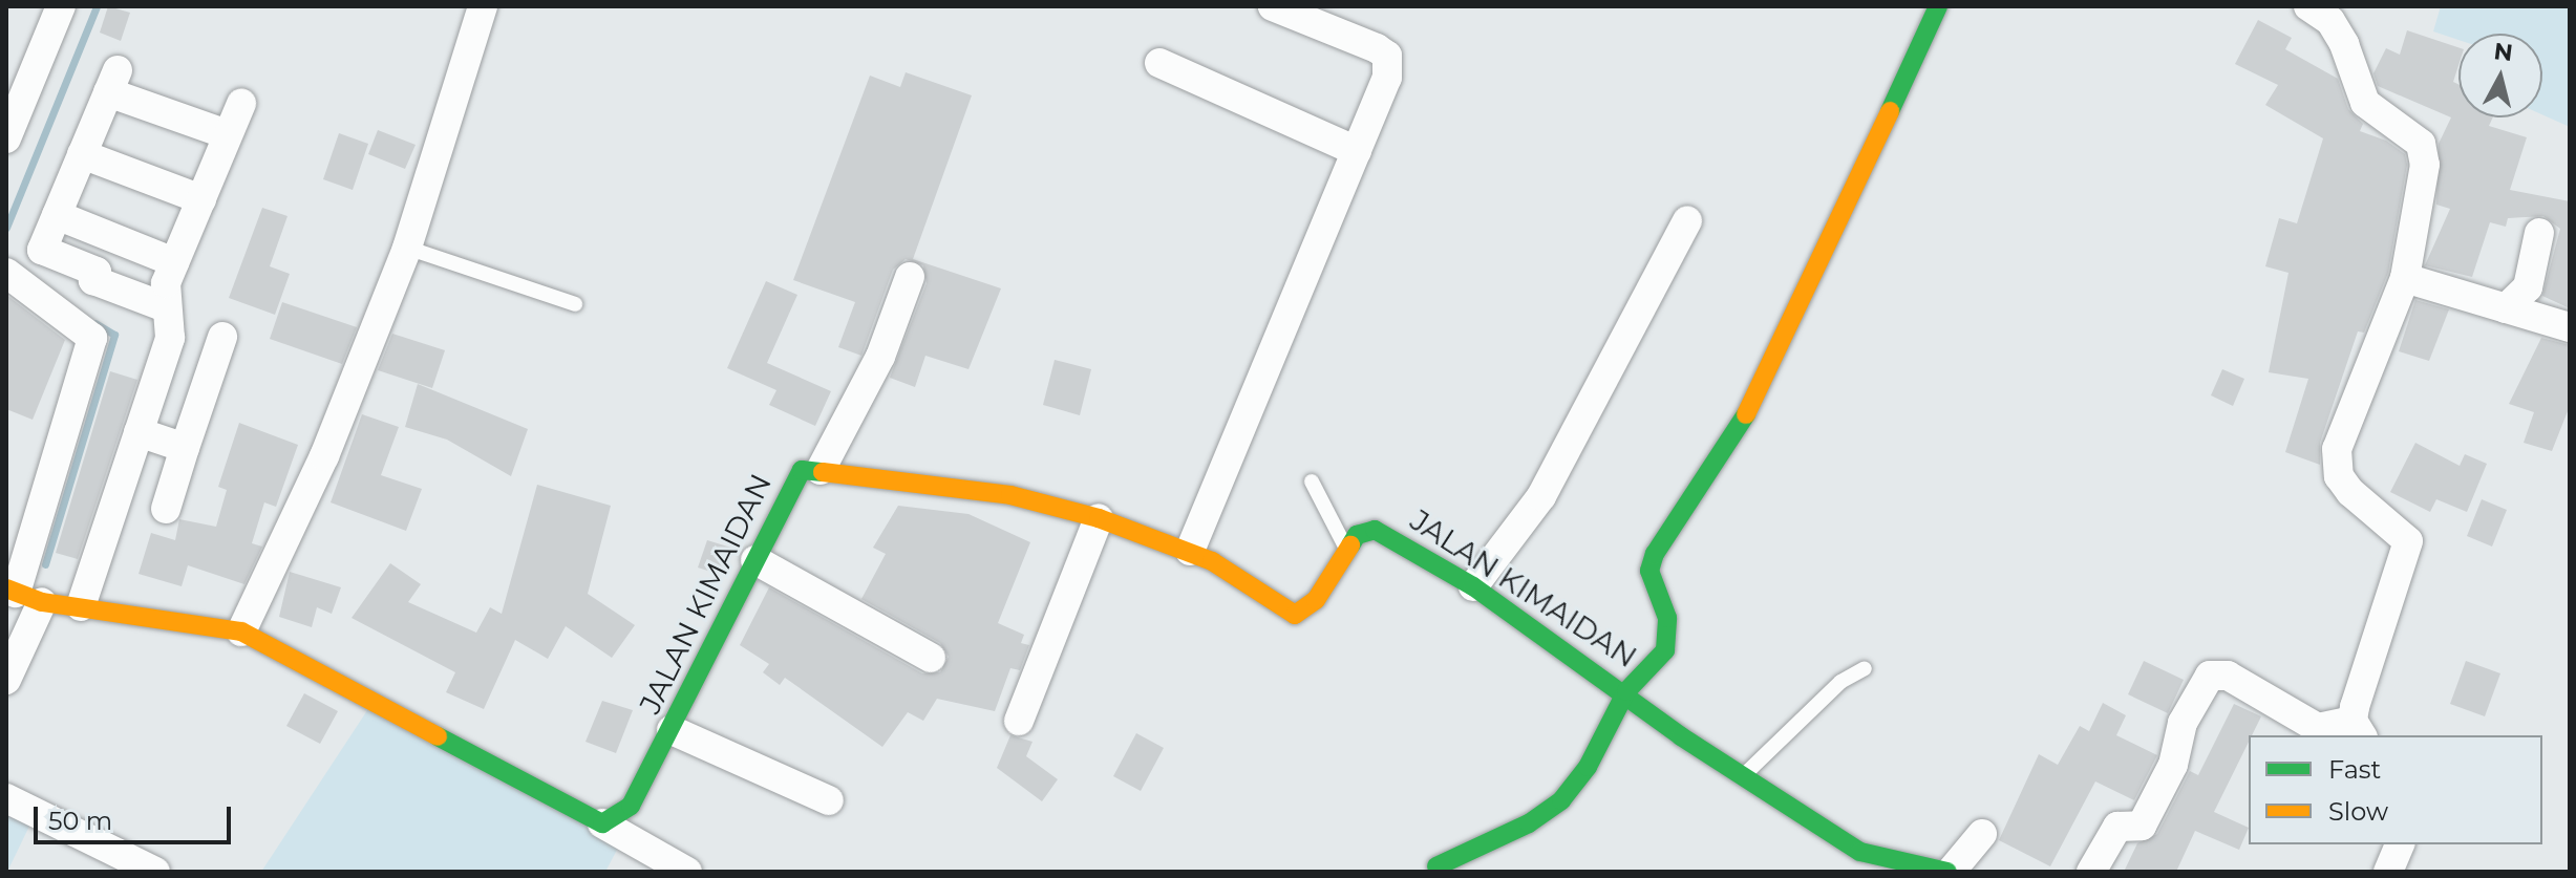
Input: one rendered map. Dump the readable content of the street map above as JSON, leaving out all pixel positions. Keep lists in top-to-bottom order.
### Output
{
  "streets": {
    "street": ["JALAN KIMAIDAN"]
  },
  "legend": ["Fast", "Slow"],
  "scale_bar": "50 m",
  "north": "top"
}
